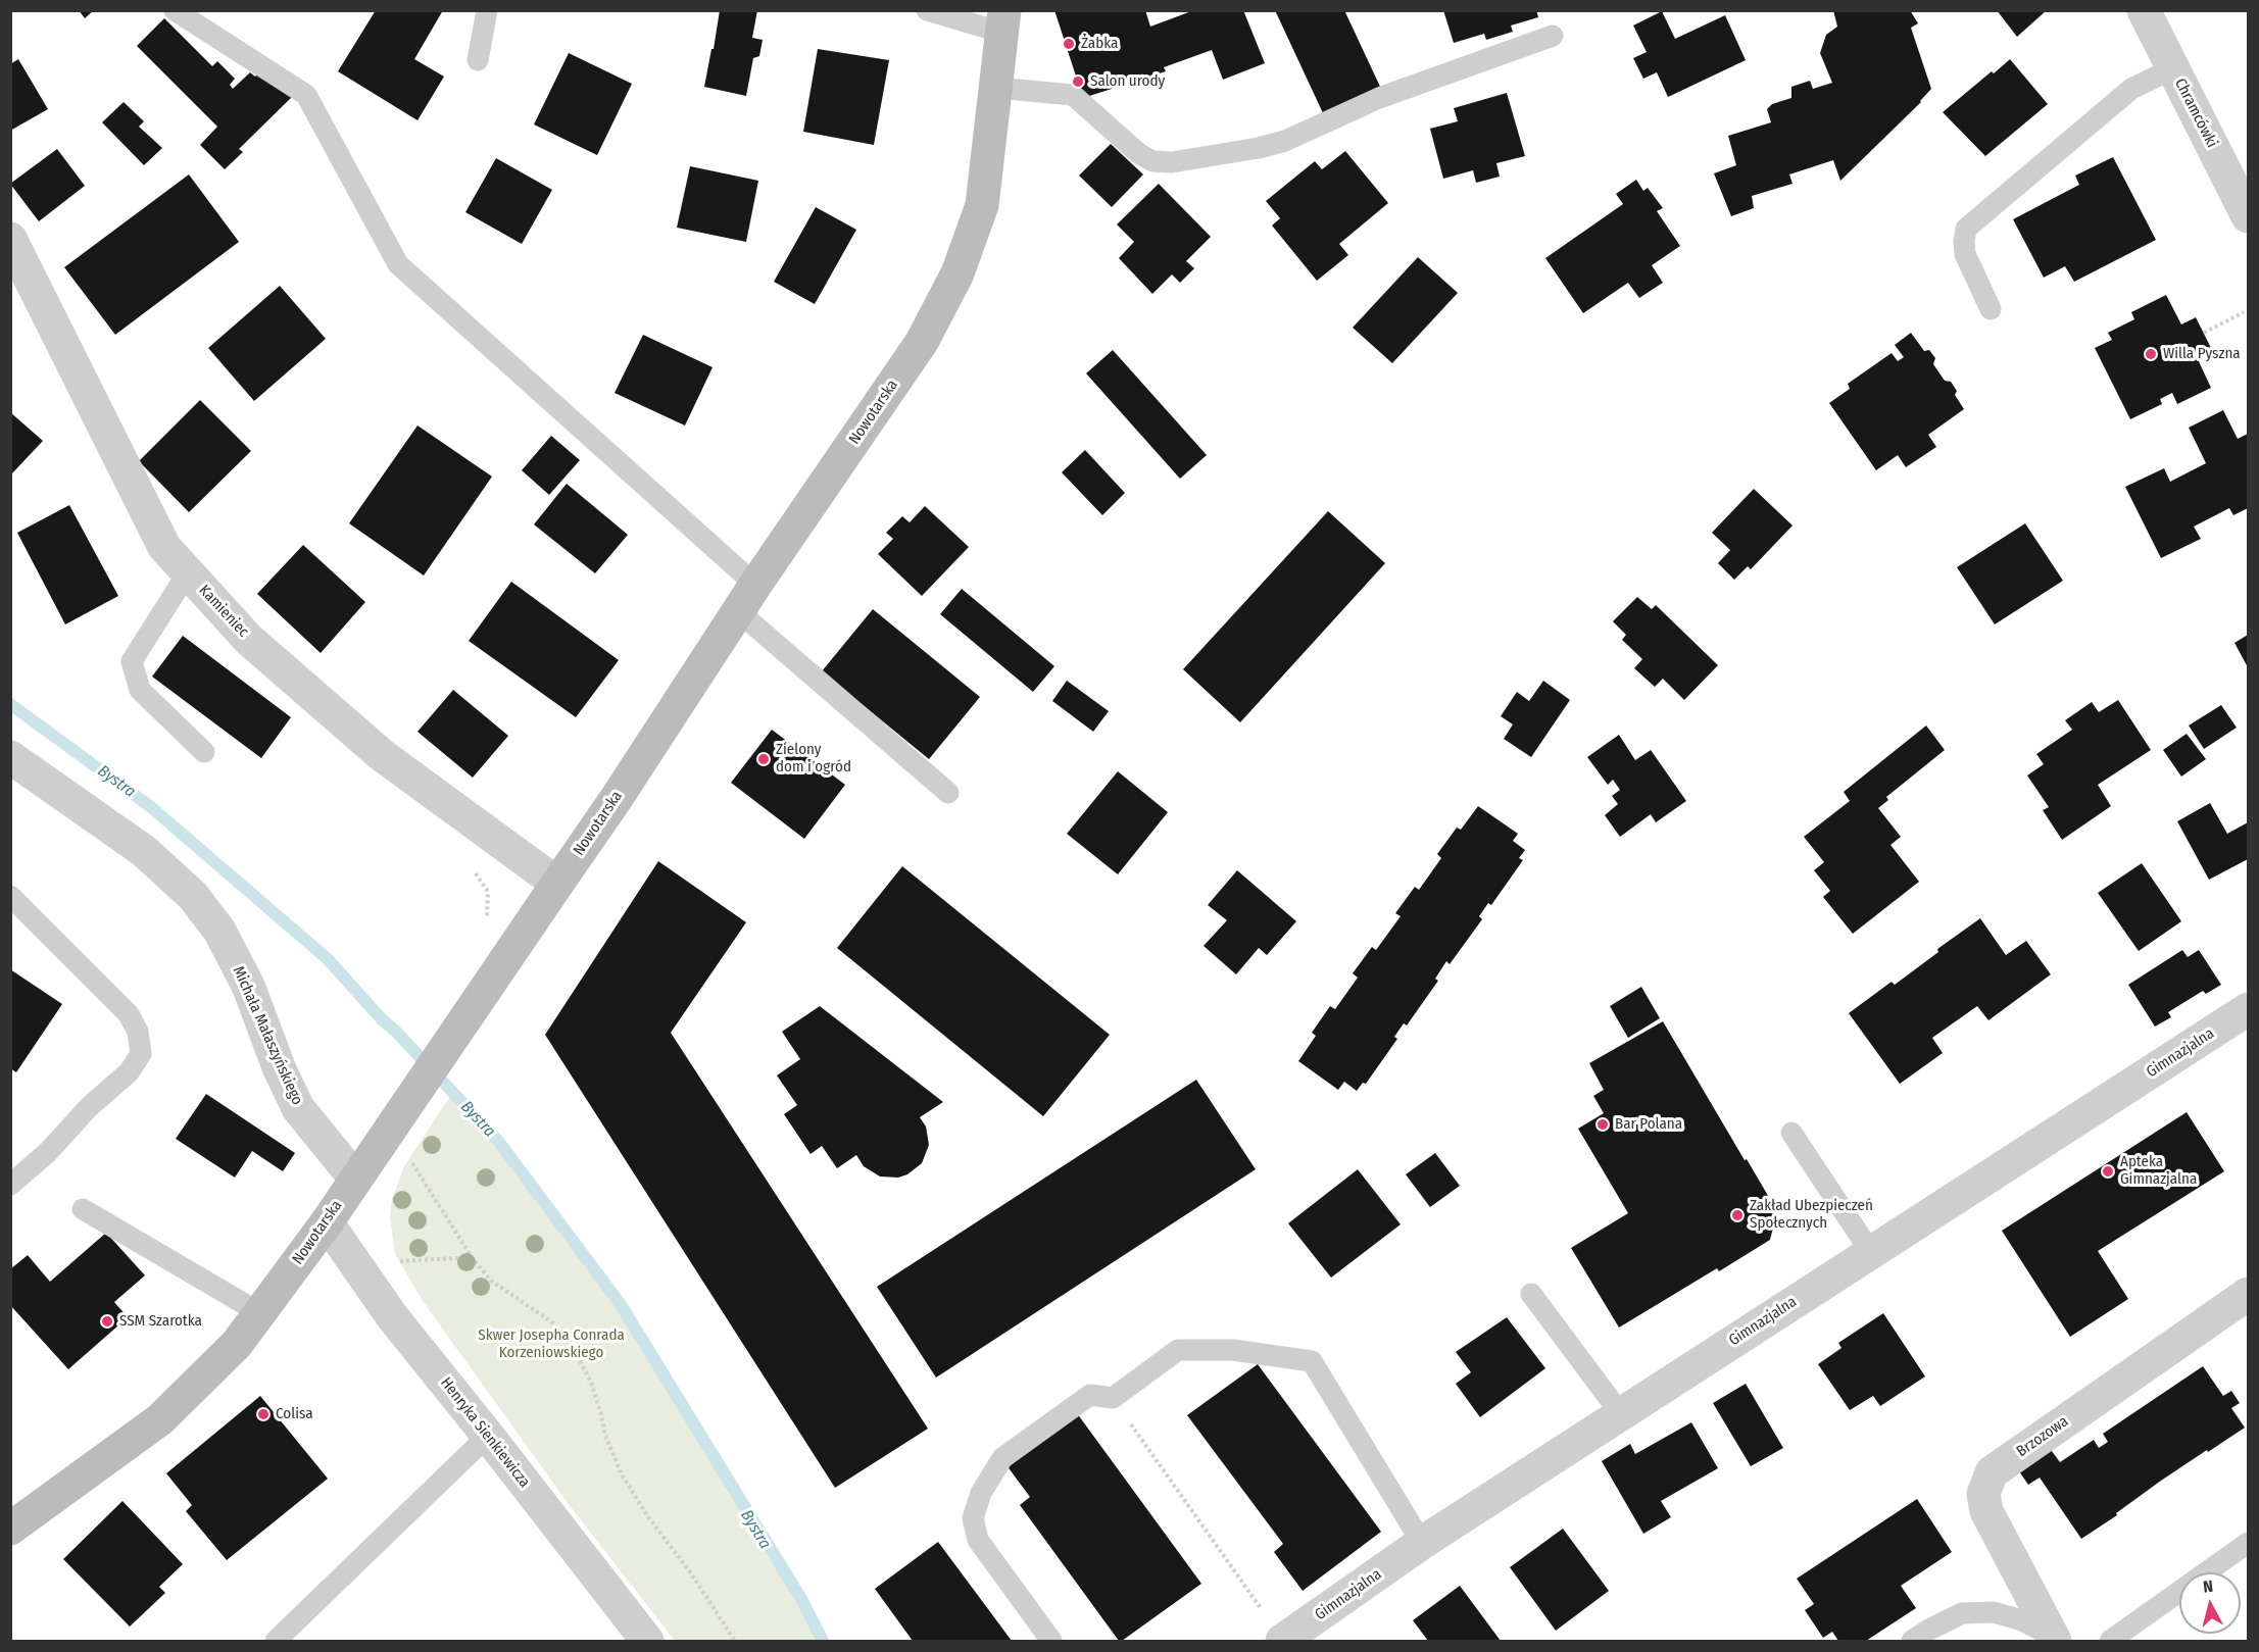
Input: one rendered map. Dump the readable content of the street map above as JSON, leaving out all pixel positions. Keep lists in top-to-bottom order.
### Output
{
  "streets": {
    "main road": ["Nowotarska"],
    "street": [
      "Chramcówki",
      "Kamieniec",
      "Michała Małaszyńskiego",
      "Gimnazjalna",
      "Henryka Sienkiewicza",
      "Brzozowa"
    ]
  },
  "crossings": [
    ["Nowotarska", "Kamieniec"],
    ["Nowotarska", "Michała Małaszyńskiego"],
    ["Nowotarska", "Henryka Sienkiewicza"]
  ],
  "water": ["Bystra"],
  "parks": ["Skwer Josepha Conrada Korzeniowskiego"],
  "places": [
    "Żabka",
    "Salon urody",
    "Willa Pyszna",
    "Zielony dom i ogród",
    "Bar Polana",
    "Apteka Gimnazjalna",
    "Zakład Ubezpieczeń Społecznych",
    "SSM Szarotka",
    "Colisa"
  ],
  "north": "top"
}
